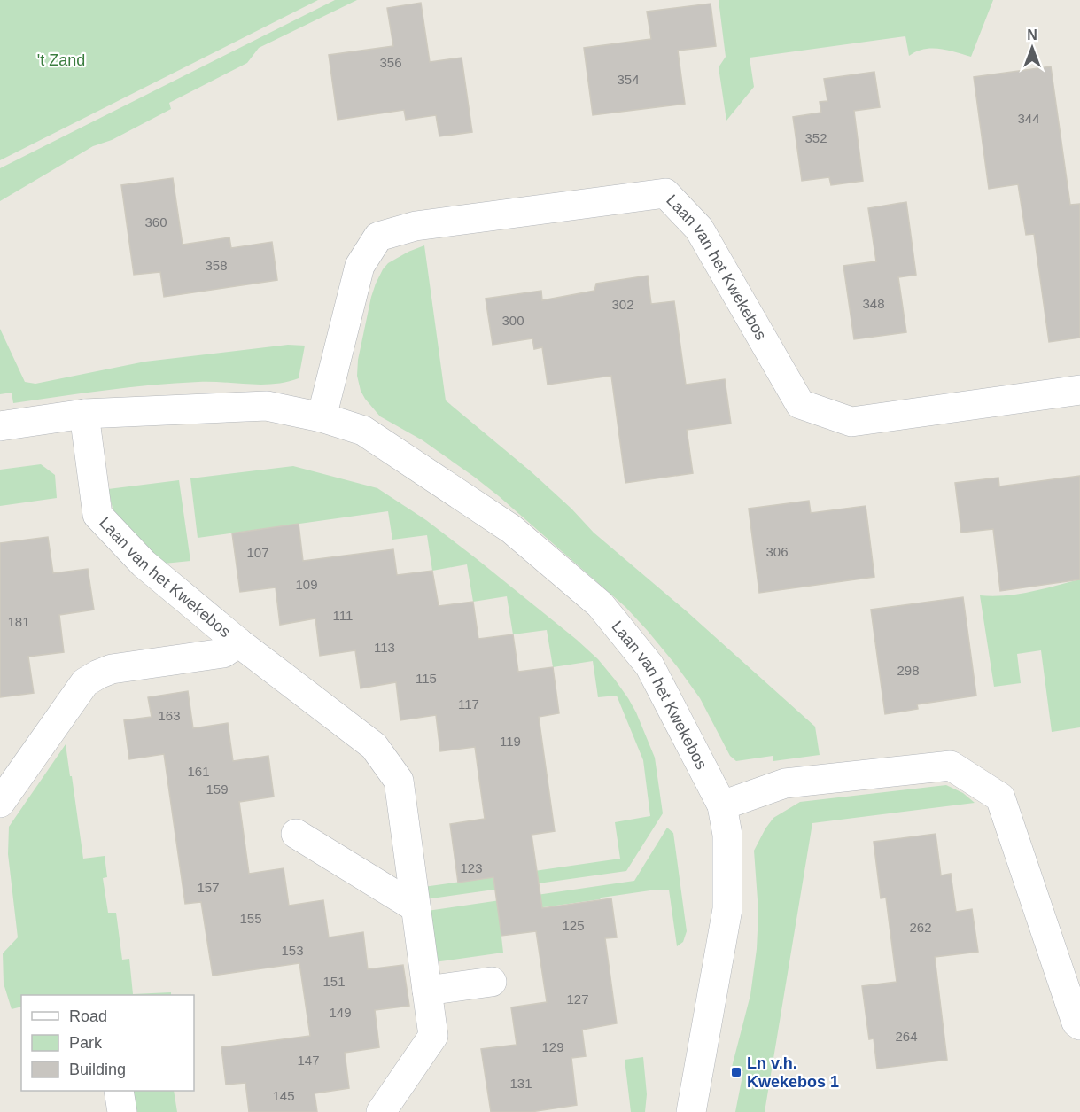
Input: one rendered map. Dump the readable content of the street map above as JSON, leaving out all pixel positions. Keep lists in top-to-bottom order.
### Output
{
  "streets": {
    "street": ["Laan van het Kwekebos"]
  },
  "parks": ["'t Zand"],
  "places": {
    "transit": ["Ln v.h. Kwekebos 1"]
  },
  "house_numbers": [
    "356",
    "354",
    "344",
    "352",
    "360",
    "358",
    "348",
    "302",
    "300",
    "306",
    "107",
    "109",
    "111",
    "181",
    "113",
    "298",
    "115",
    "117",
    "163",
    "119",
    "161",
    "159",
    "123",
    "157",
    "155",
    "125",
    "262",
    "153",
    "151",
    "127",
    "149",
    "264",
    "129",
    "147",
    "131",
    "145"
  ],
  "legend": ["Road", "Park", "Building"],
  "north": "top"
}
